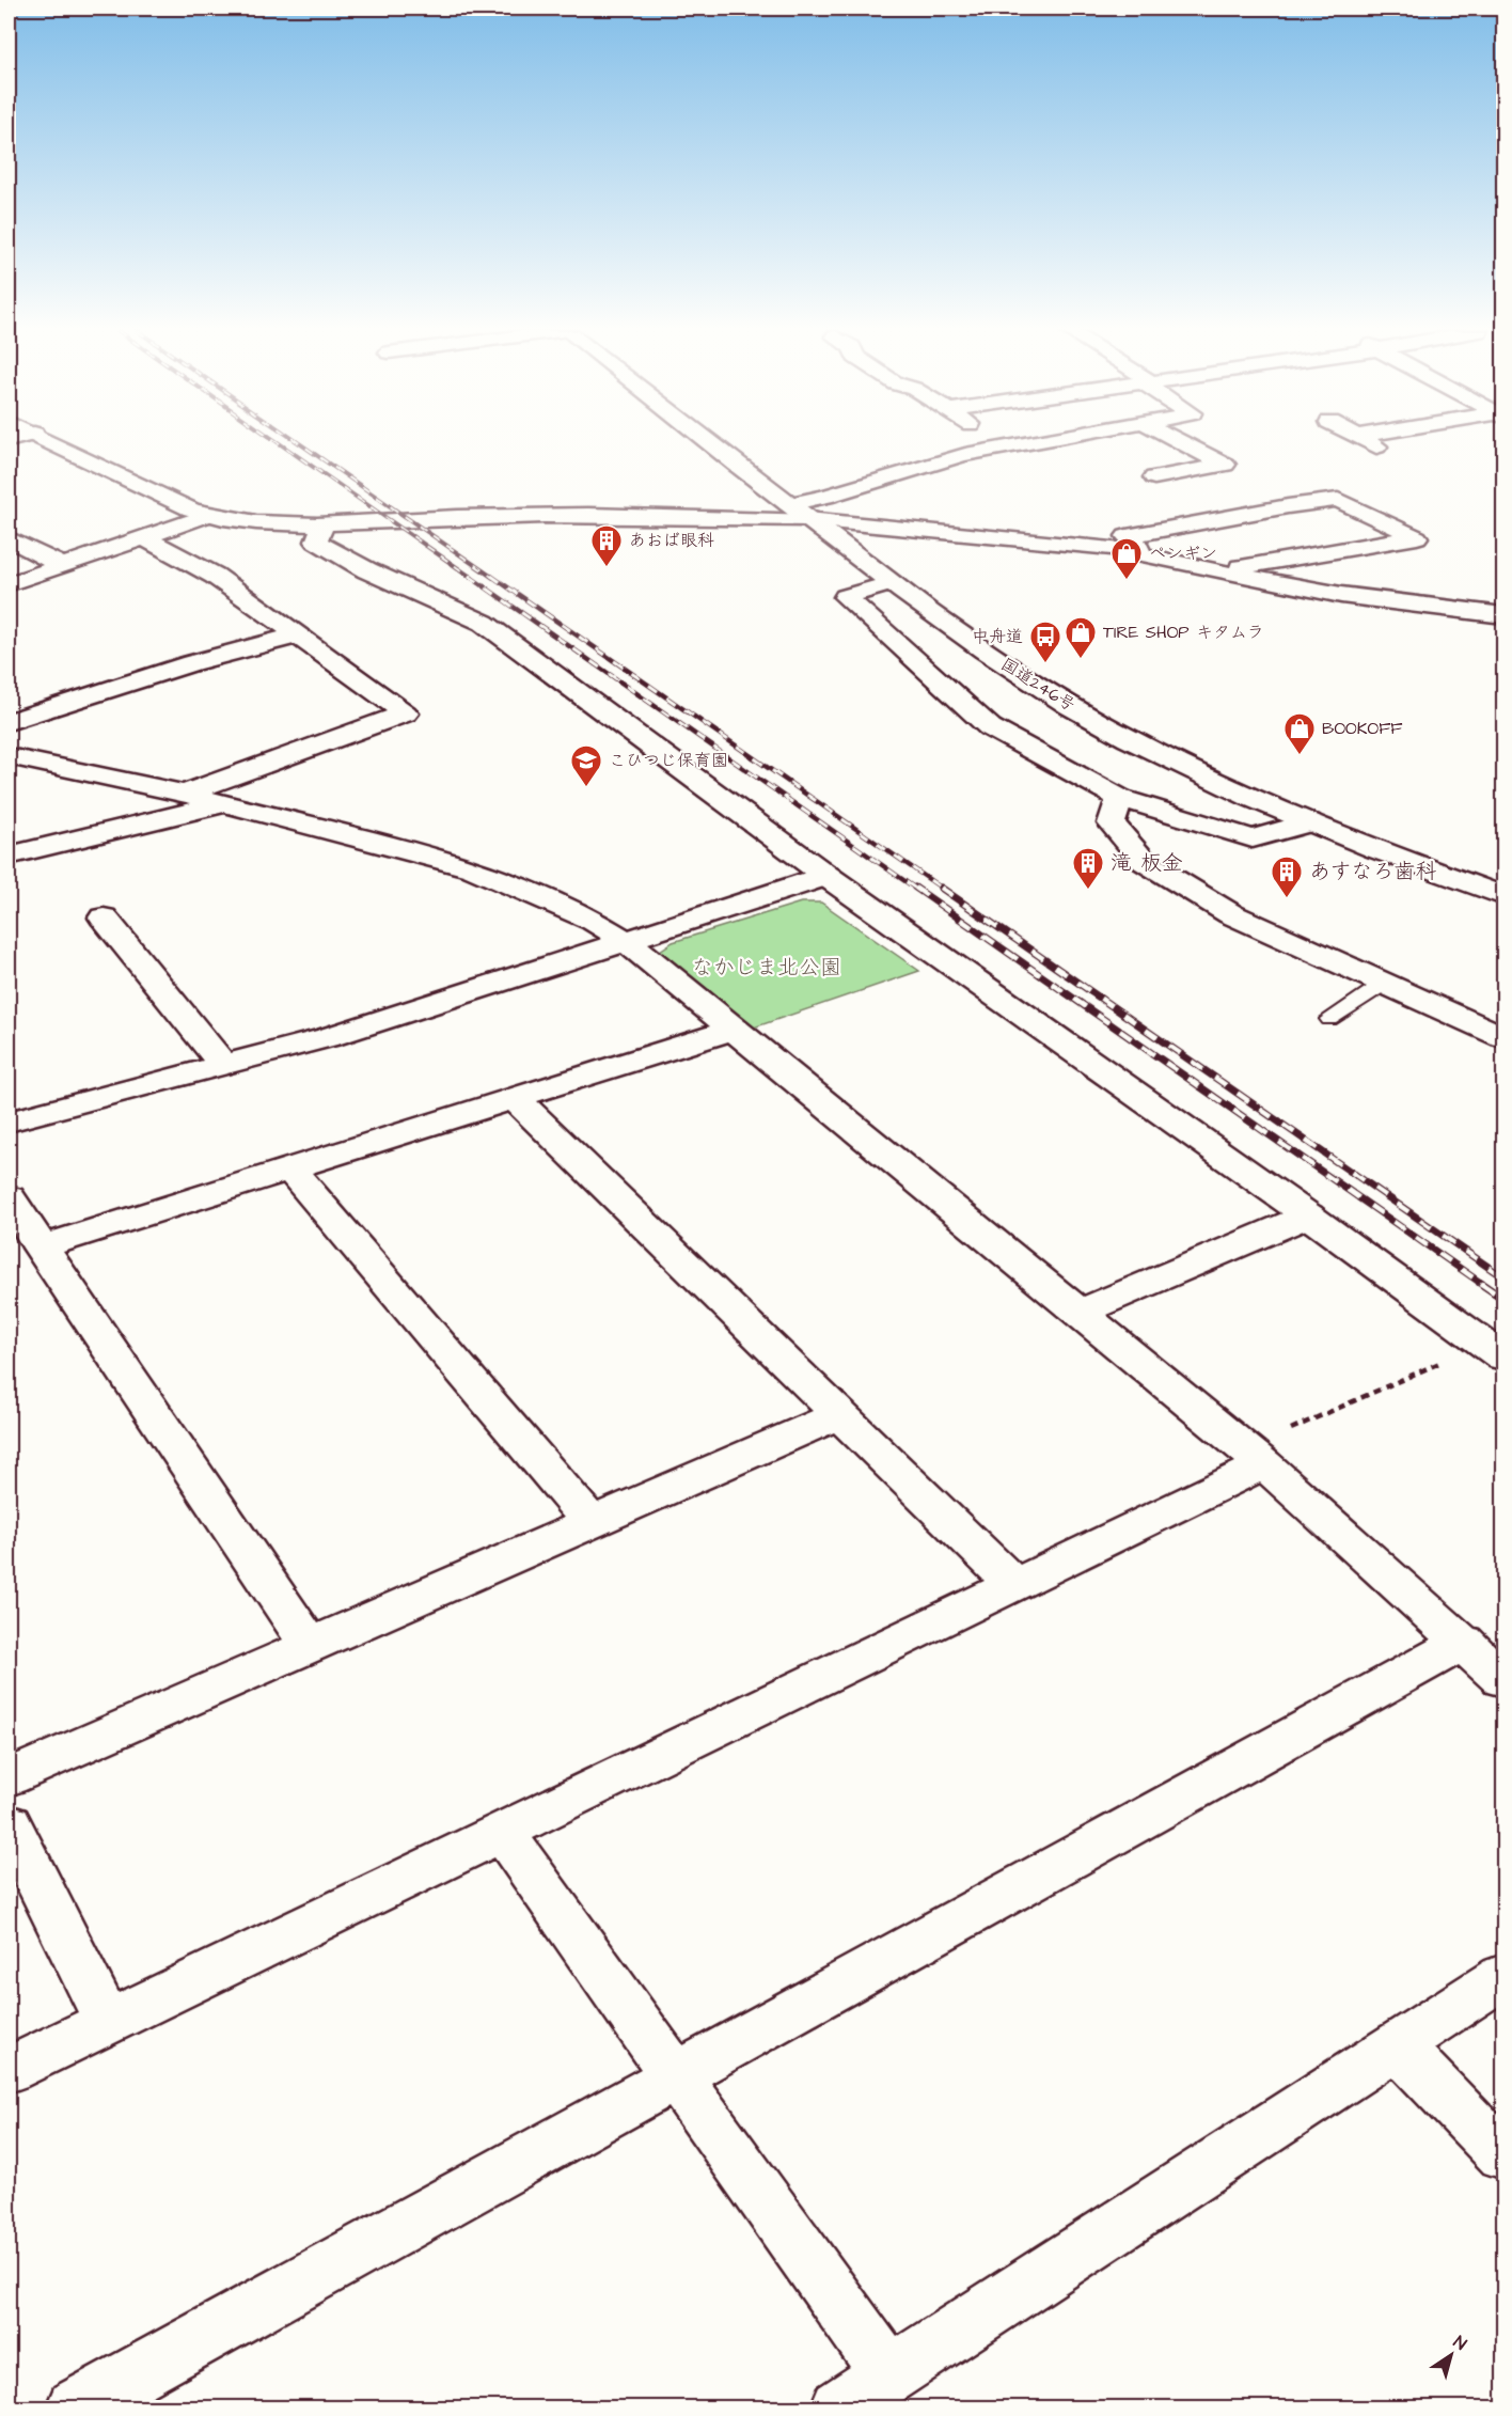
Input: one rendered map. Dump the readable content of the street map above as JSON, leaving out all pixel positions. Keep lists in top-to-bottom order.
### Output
{
  "streets": {
    "main road": ["国道246号"]
  },
  "parks": ["なかじま北公園"],
  "places": {
    "building": ["あおば眼科", "滝 板金", "あすなろ歯科"],
    "shop": ["ペンギン", "TIRE SHOP キタムラ", "BOOKOFF"],
    "bus stop": ["中舟道"],
    "school or university": ["こひつじ保育園"]
  },
  "north": "top right"
}
